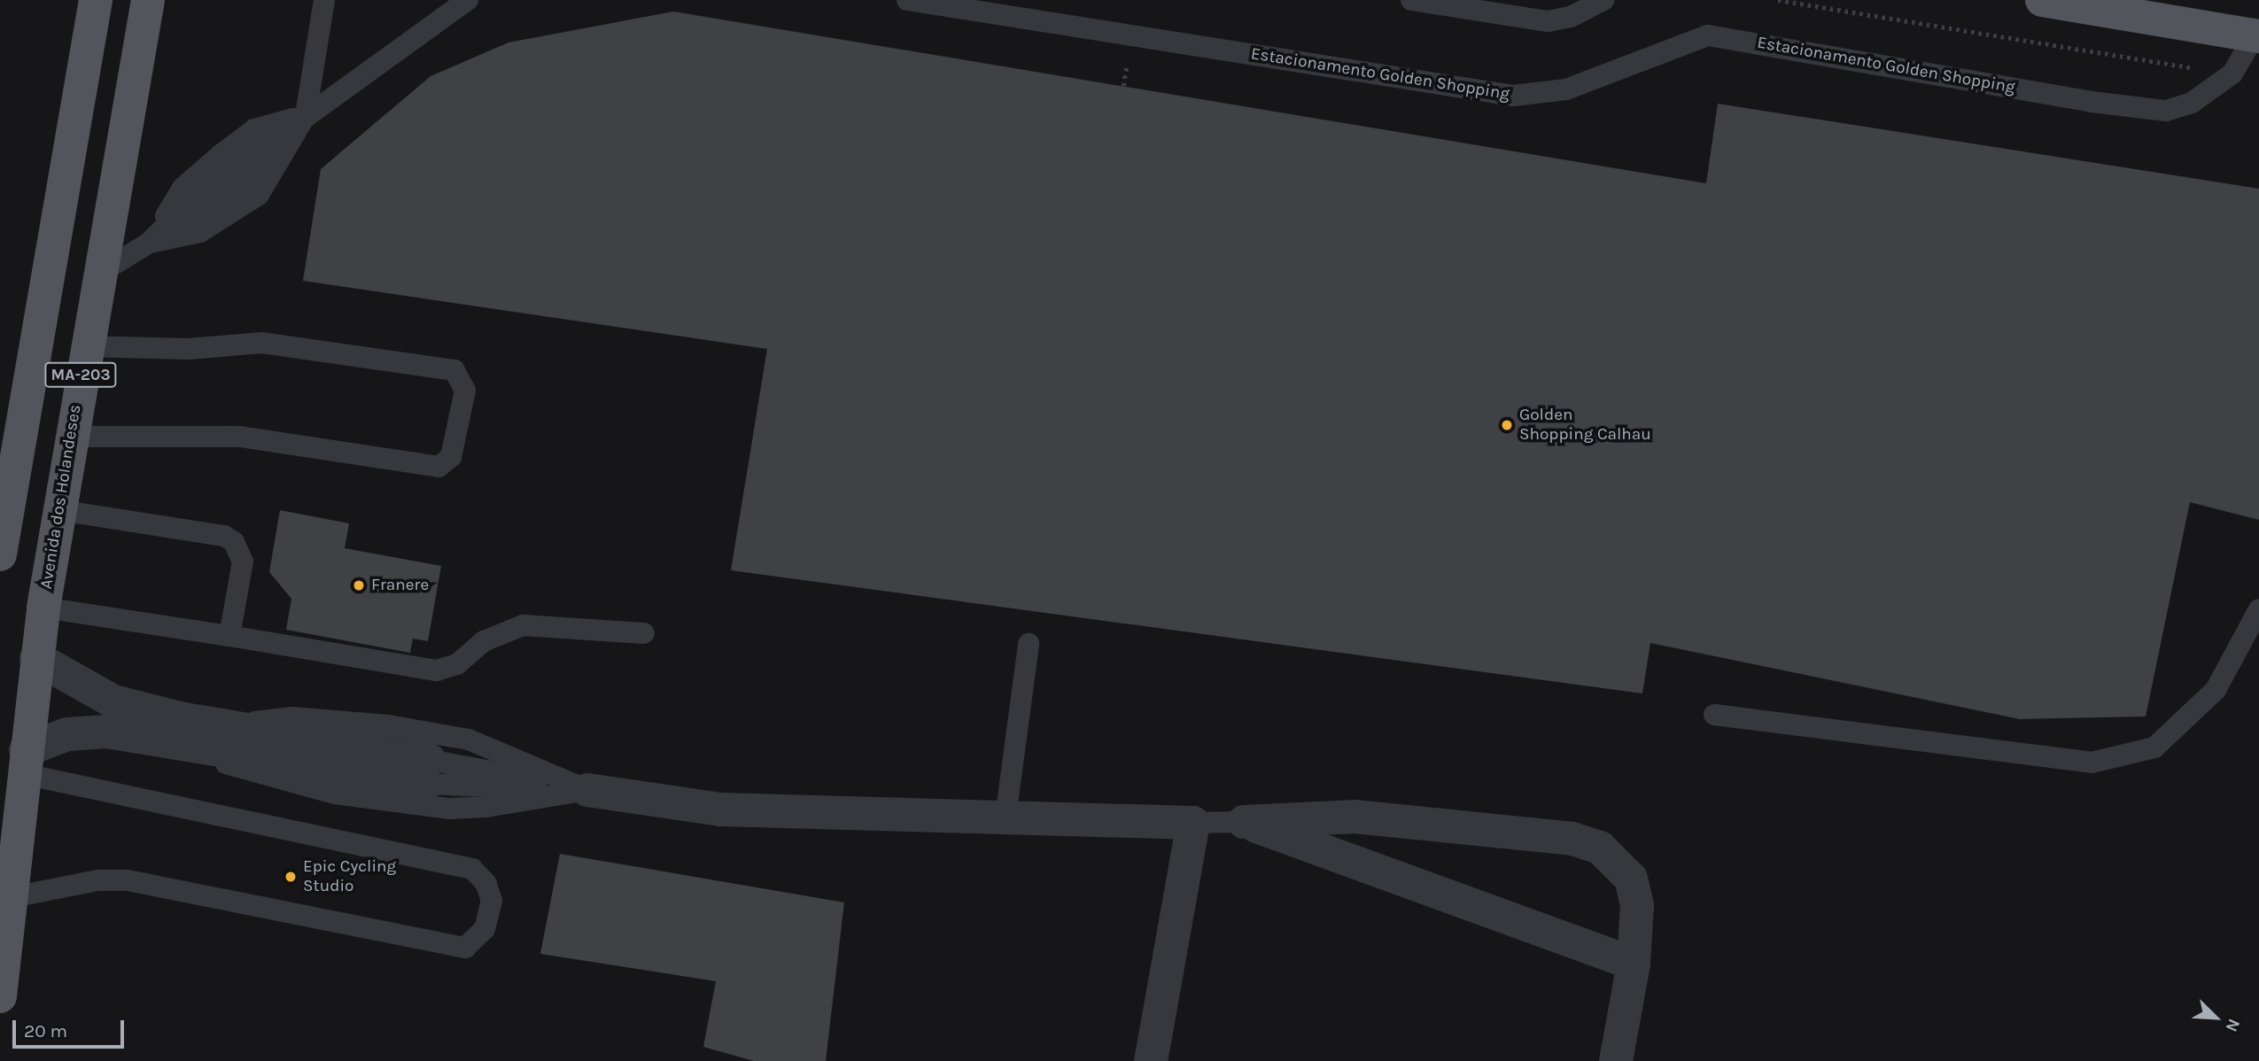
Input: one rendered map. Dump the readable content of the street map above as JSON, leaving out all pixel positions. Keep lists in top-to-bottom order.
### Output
{
  "streets": {
    "main road": ["MA-203", "Avenida dos Holandeses"],
    "lane": ["Estacionamento Golden Shopping"]
  },
  "places": ["Golden Shopping Calhau", "Franere", "Epic Cycling Studio"],
  "scale_bar": "20 m",
  "north": "bottom right"
}
